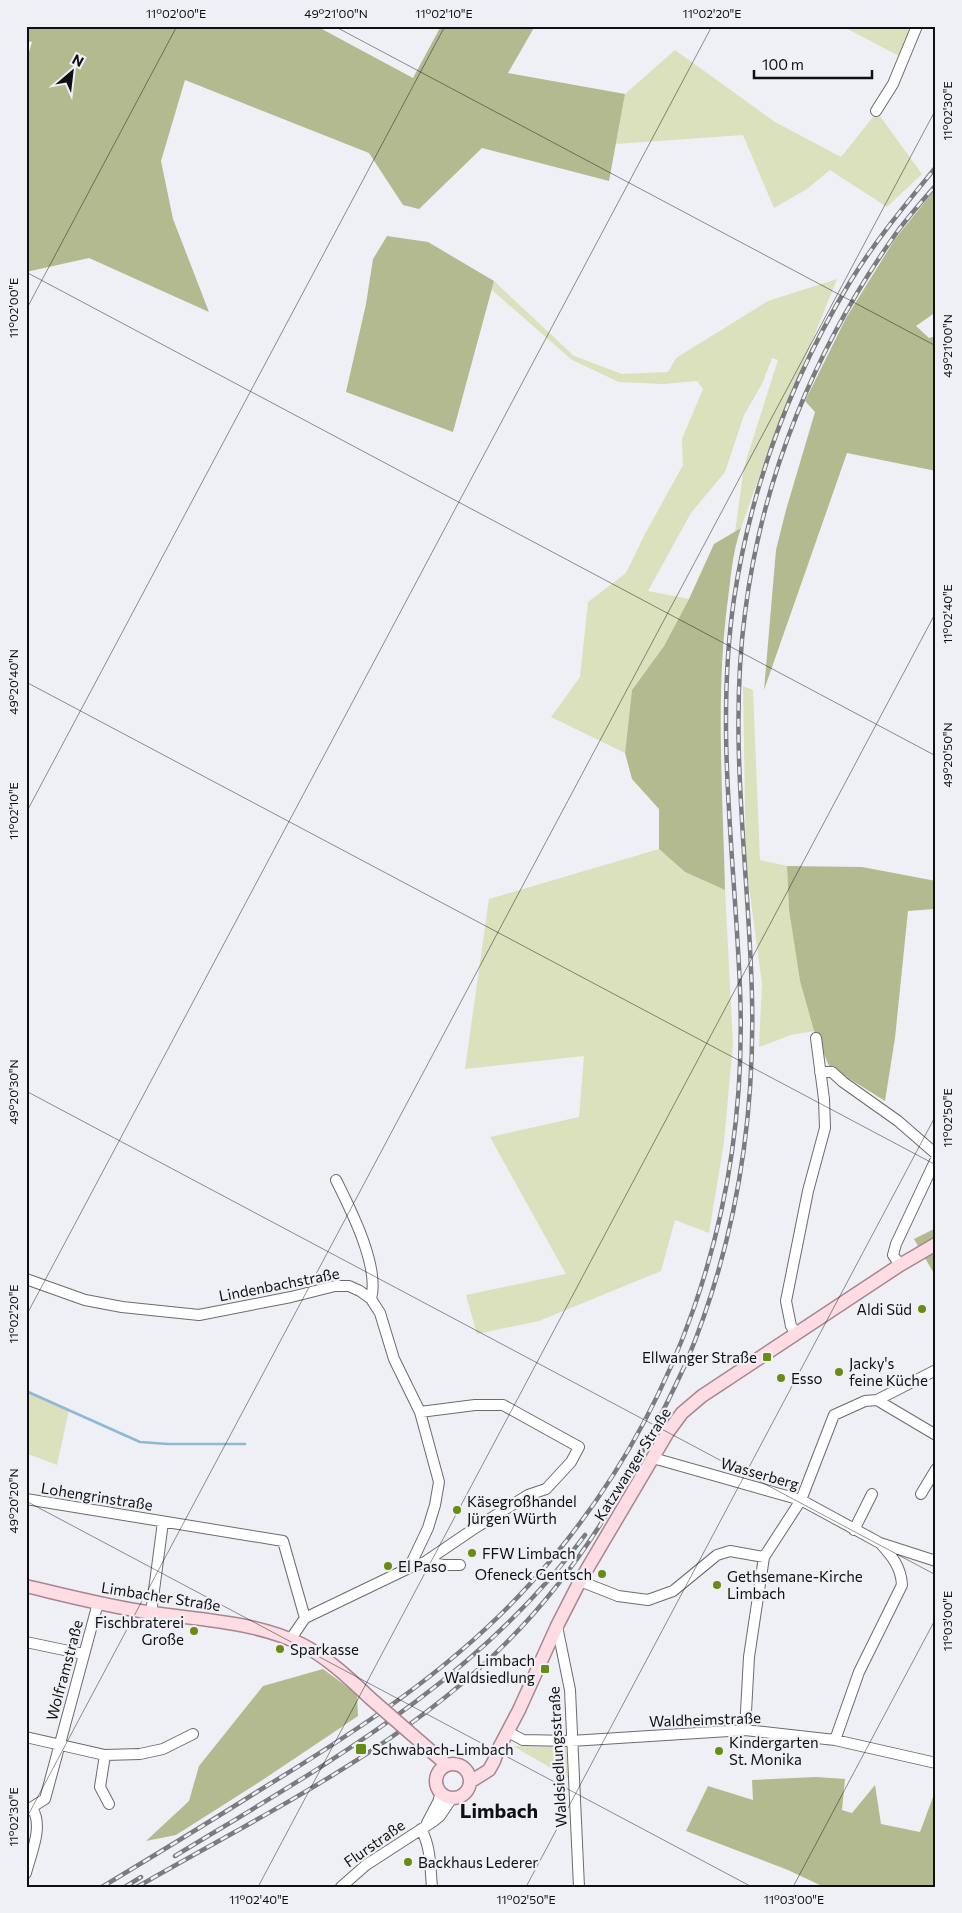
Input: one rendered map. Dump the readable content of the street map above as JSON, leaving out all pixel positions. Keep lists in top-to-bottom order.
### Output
{
  "streets": {
    "main road": ["Katzwanger Straße", "Limbacher Straße"],
    "street": [
      "Lindenbachstraße",
      "Wasserberg",
      "Lohengrinstraße",
      "Wolframstraße",
      "Waldheimstraße",
      "Waldsiedlungsstraße",
      "Flurstraße"
    ]
  },
  "crossings": [
    ["Katzwanger Straße", "Wasserberg"],
    ["Katzwanger Straße", "Limbacher Straße"],
    ["Katzwanger Straße", "Waldheimstraße"],
    ["Katzwanger Straße", "Waldsiedlungsstraße"],
    ["Katzwanger Straße", "Flurstraße"],
    ["Lohengrinstraße", "Limbacher Straße"],
    ["Limbacher Straße", "Wolframstraße"],
    ["Limbacher Straße", "Flurstraße"],
    ["Waldheimstraße", "Waldsiedlungsstraße"]
  ],
  "districts": ["Limbach"],
  "places": {
    "other": [
      "Aldi Süd",
      "Jacky's feine Küche",
      "Esso",
      "Käsegroßhandel Jürgen Würth",
      "FFW Limbach",
      "El Paso",
      "Ofeneck Gentsch",
      "Gethsemane-Kirche Limbach",
      "Fischbraterei Große",
      "Sparkasse",
      "Kindergarten St. Monika",
      "Backhaus Lederer"
    ],
    "transit": ["Ellwanger Straße", "Limbach Waldsiedlung", "Schwabach-Limbach"]
  },
  "scale_bar": "100 m",
  "north": "top right",
  "coordinates": [
    "11°02'00\"E",
    "49°21'00\"N",
    "11°02'10\"E",
    "11°02'20\"E",
    "11°02'30\"E",
    "11°02'40\"E",
    "49°20'40\"N",
    "49°20'50\"N",
    "49°20'30\"N",
    "11°02'50\"E",
    "49°20'20\"N",
    "11°03'00\"E"
  ]
}
